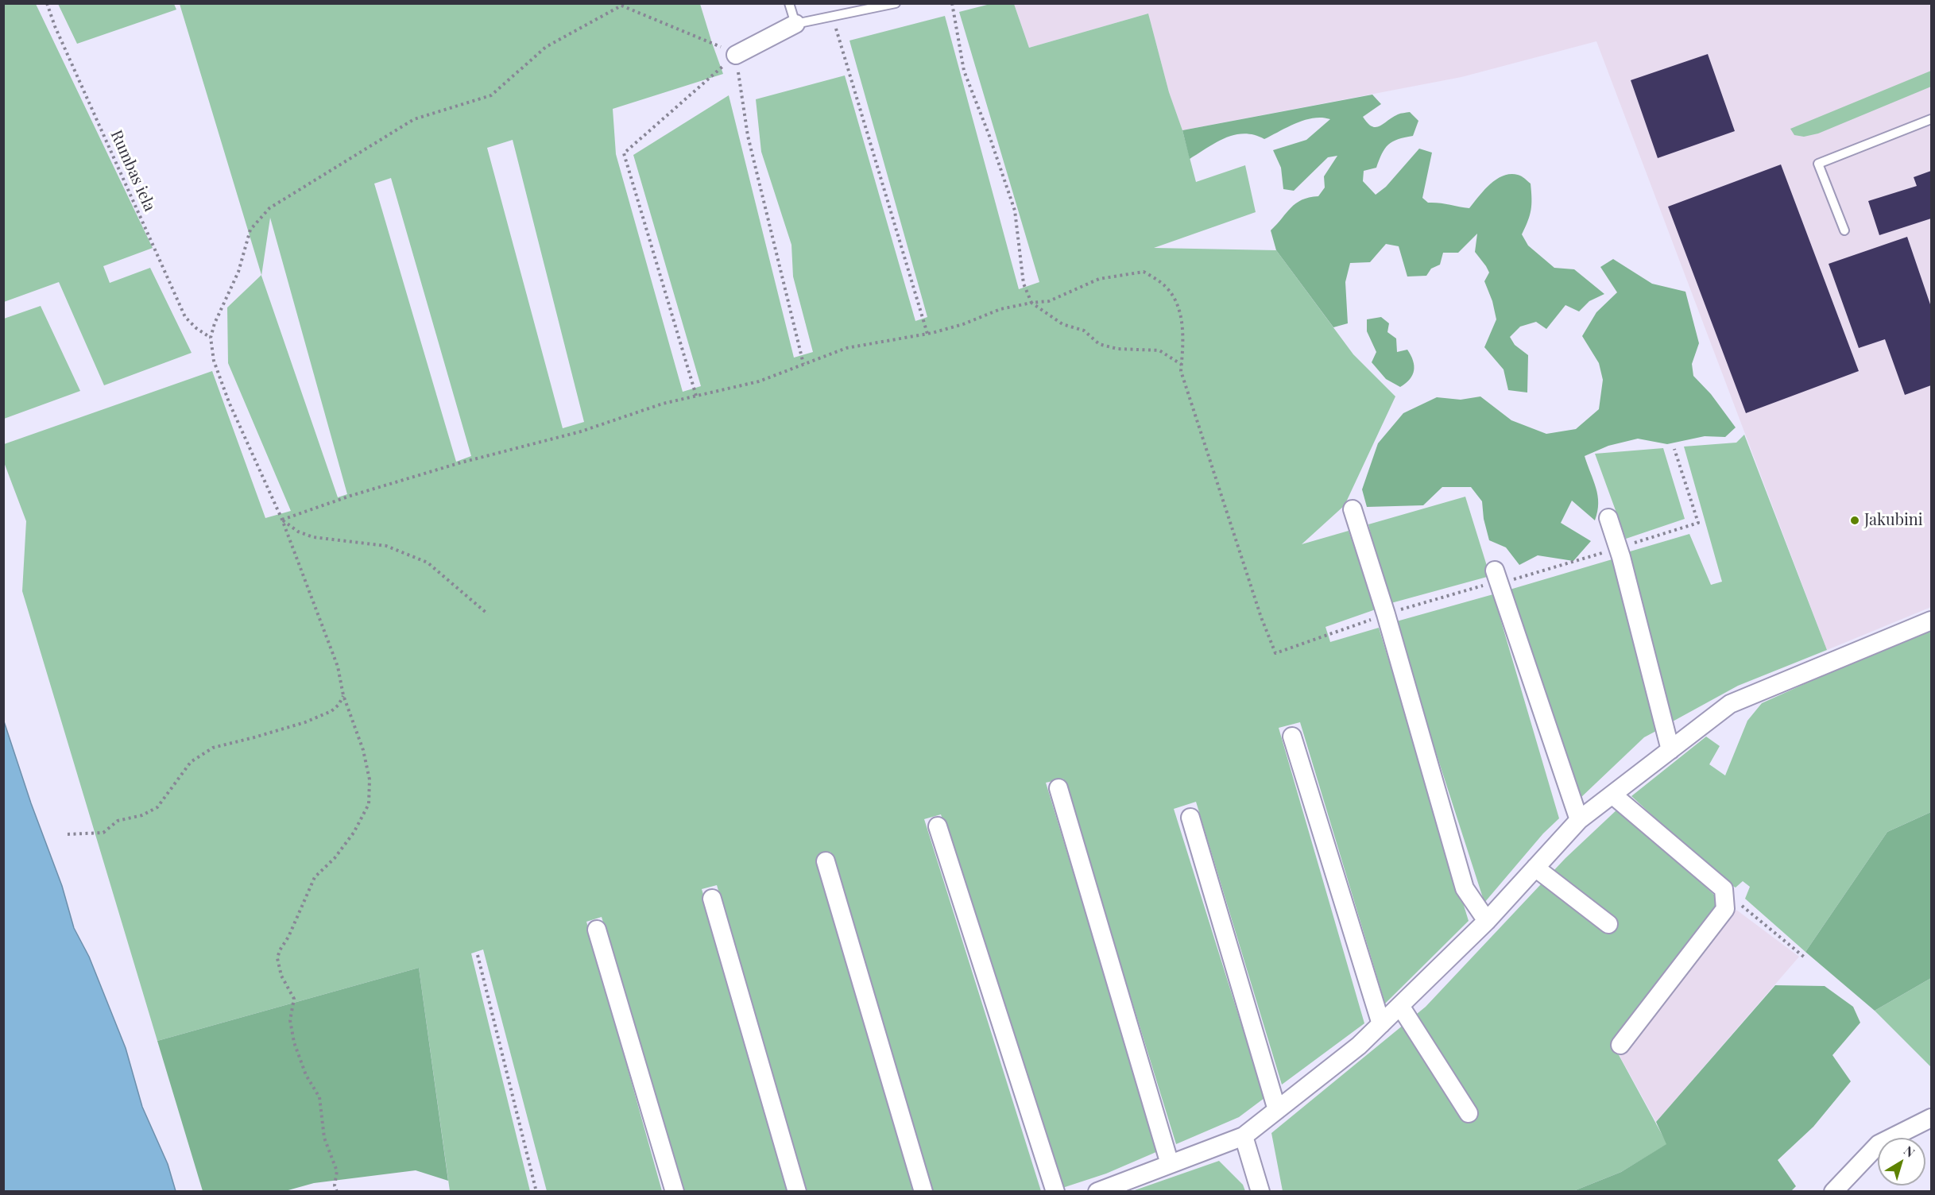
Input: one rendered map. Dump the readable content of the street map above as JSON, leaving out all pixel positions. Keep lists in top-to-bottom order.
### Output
{
  "streets": {
    "path": ["Rumbas iela"]
  },
  "places": ["Jakubini"],
  "north": "top right"
}
